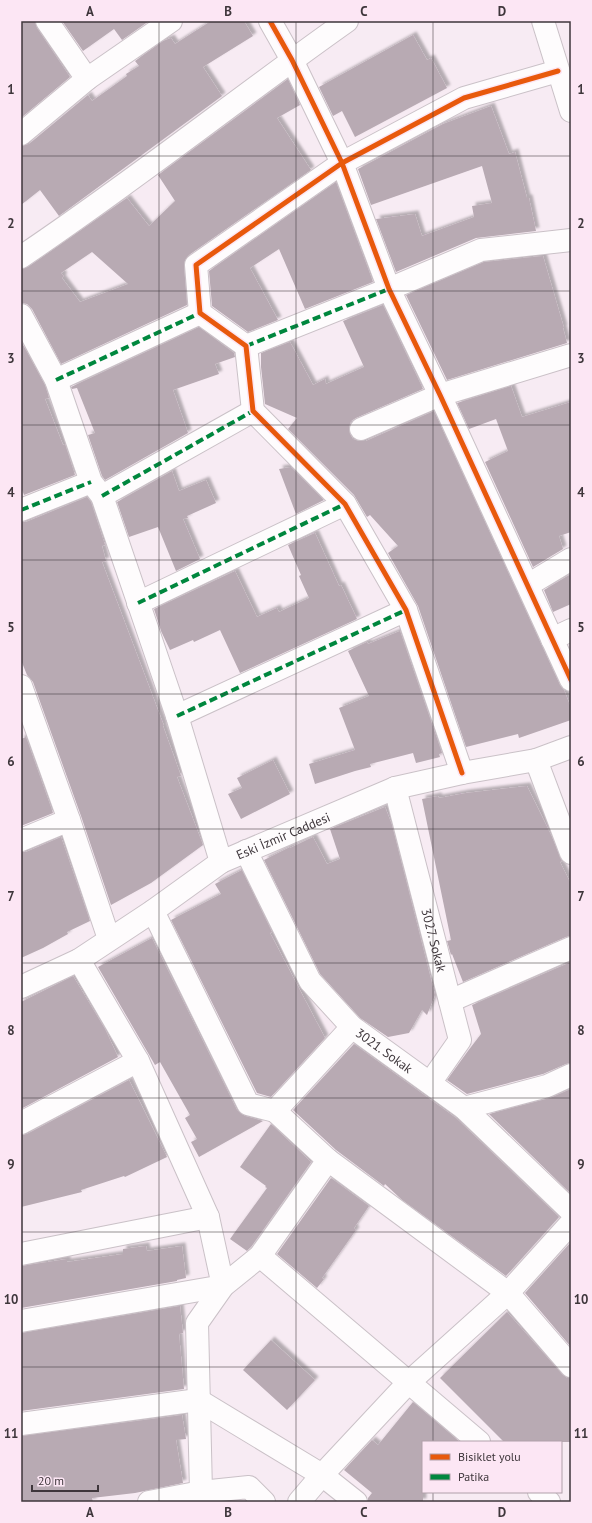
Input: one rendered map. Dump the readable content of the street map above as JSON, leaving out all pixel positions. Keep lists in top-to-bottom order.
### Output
{
  "streets": {
    "street": ["Eski İzmir Caddesi", "3027. Sokak", "3021. Sokak"]
  },
  "crossings": [
    ["Eski İzmir Caddesi", "3027. Sokak"],
    ["Eski İzmir Caddesi", "3021. Sokak"],
    ["3027. Sokak", "3021. Sokak"]
  ],
  "legend": ["Bisiklet yolu", "Patika"],
  "scale_bar": "20 m",
  "grid": {
    "columns": [
      "A",
      "B",
      "C",
      "D"
    ],
    "rows": [
      "1",
      "2",
      "3",
      "4",
      "5",
      "6",
      "7",
      "8",
      "9",
      "10",
      "11"
    ]
  }
}
